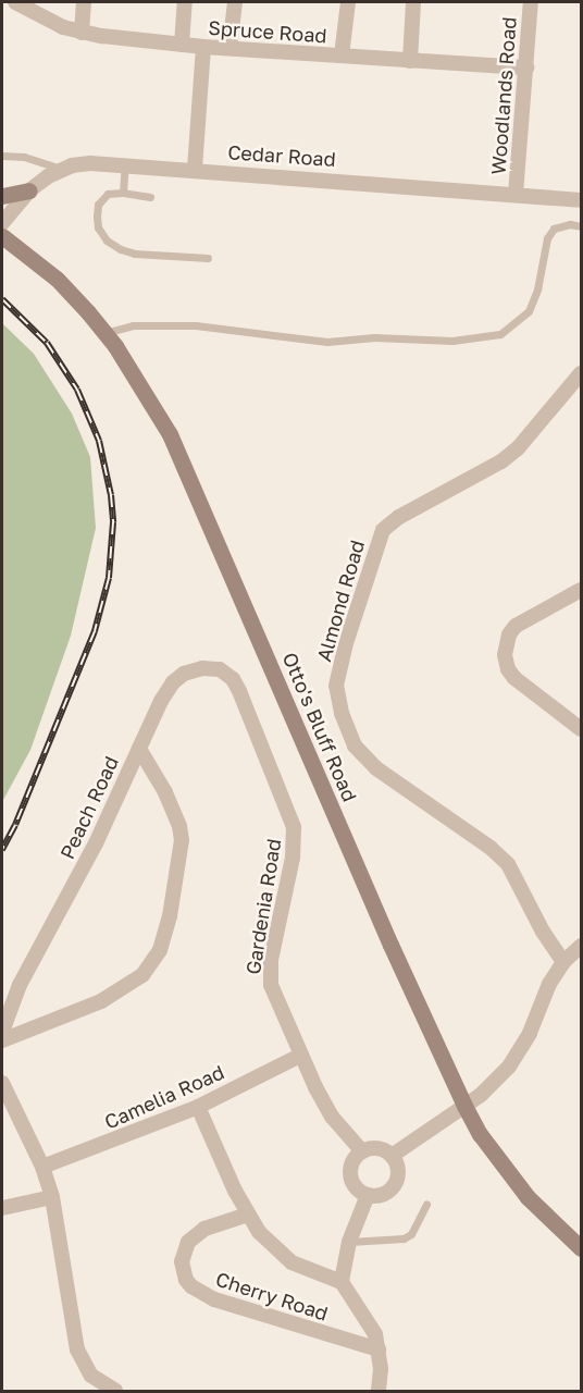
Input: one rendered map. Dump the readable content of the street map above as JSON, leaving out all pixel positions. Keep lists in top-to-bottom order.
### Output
{
  "streets": {
    "main road": ["Otto's Bluff Road"],
    "street": [
      "Spruce Road",
      "Woodlands Road",
      "Cedar Road",
      "Almond Road",
      "Peach Road",
      "Gardenia Road",
      "Camelia Road",
      "Cherry Road"
    ]
  },
  "crossings": [
    ["Spruce Road", "Woodlands Road"],
    ["Woodlands Road", "Cedar Road"],
    ["Peach Road", "Gardenia Road"],
    ["Gardenia Road", "Camelia Road"],
    ["Camelia Road", "Cherry Road"]
  ]
}
